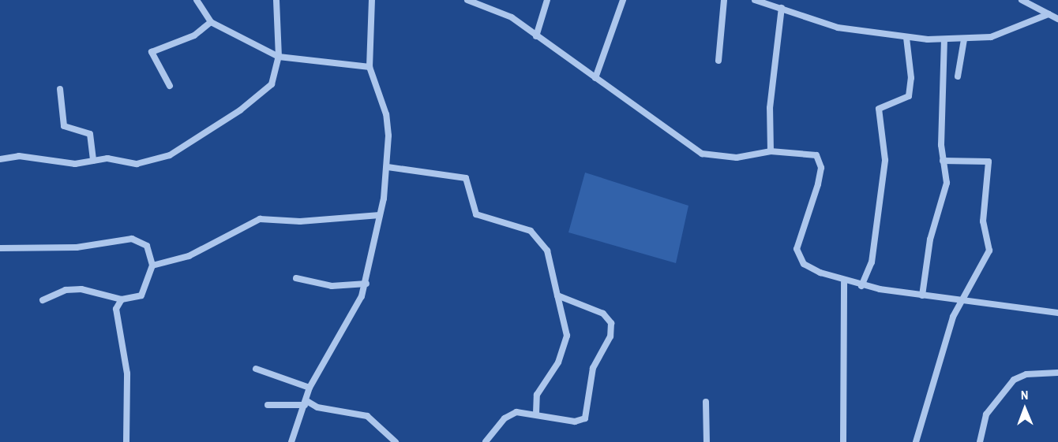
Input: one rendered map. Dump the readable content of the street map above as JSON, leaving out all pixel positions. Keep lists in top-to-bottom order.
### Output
{
  "north": "top"
}
